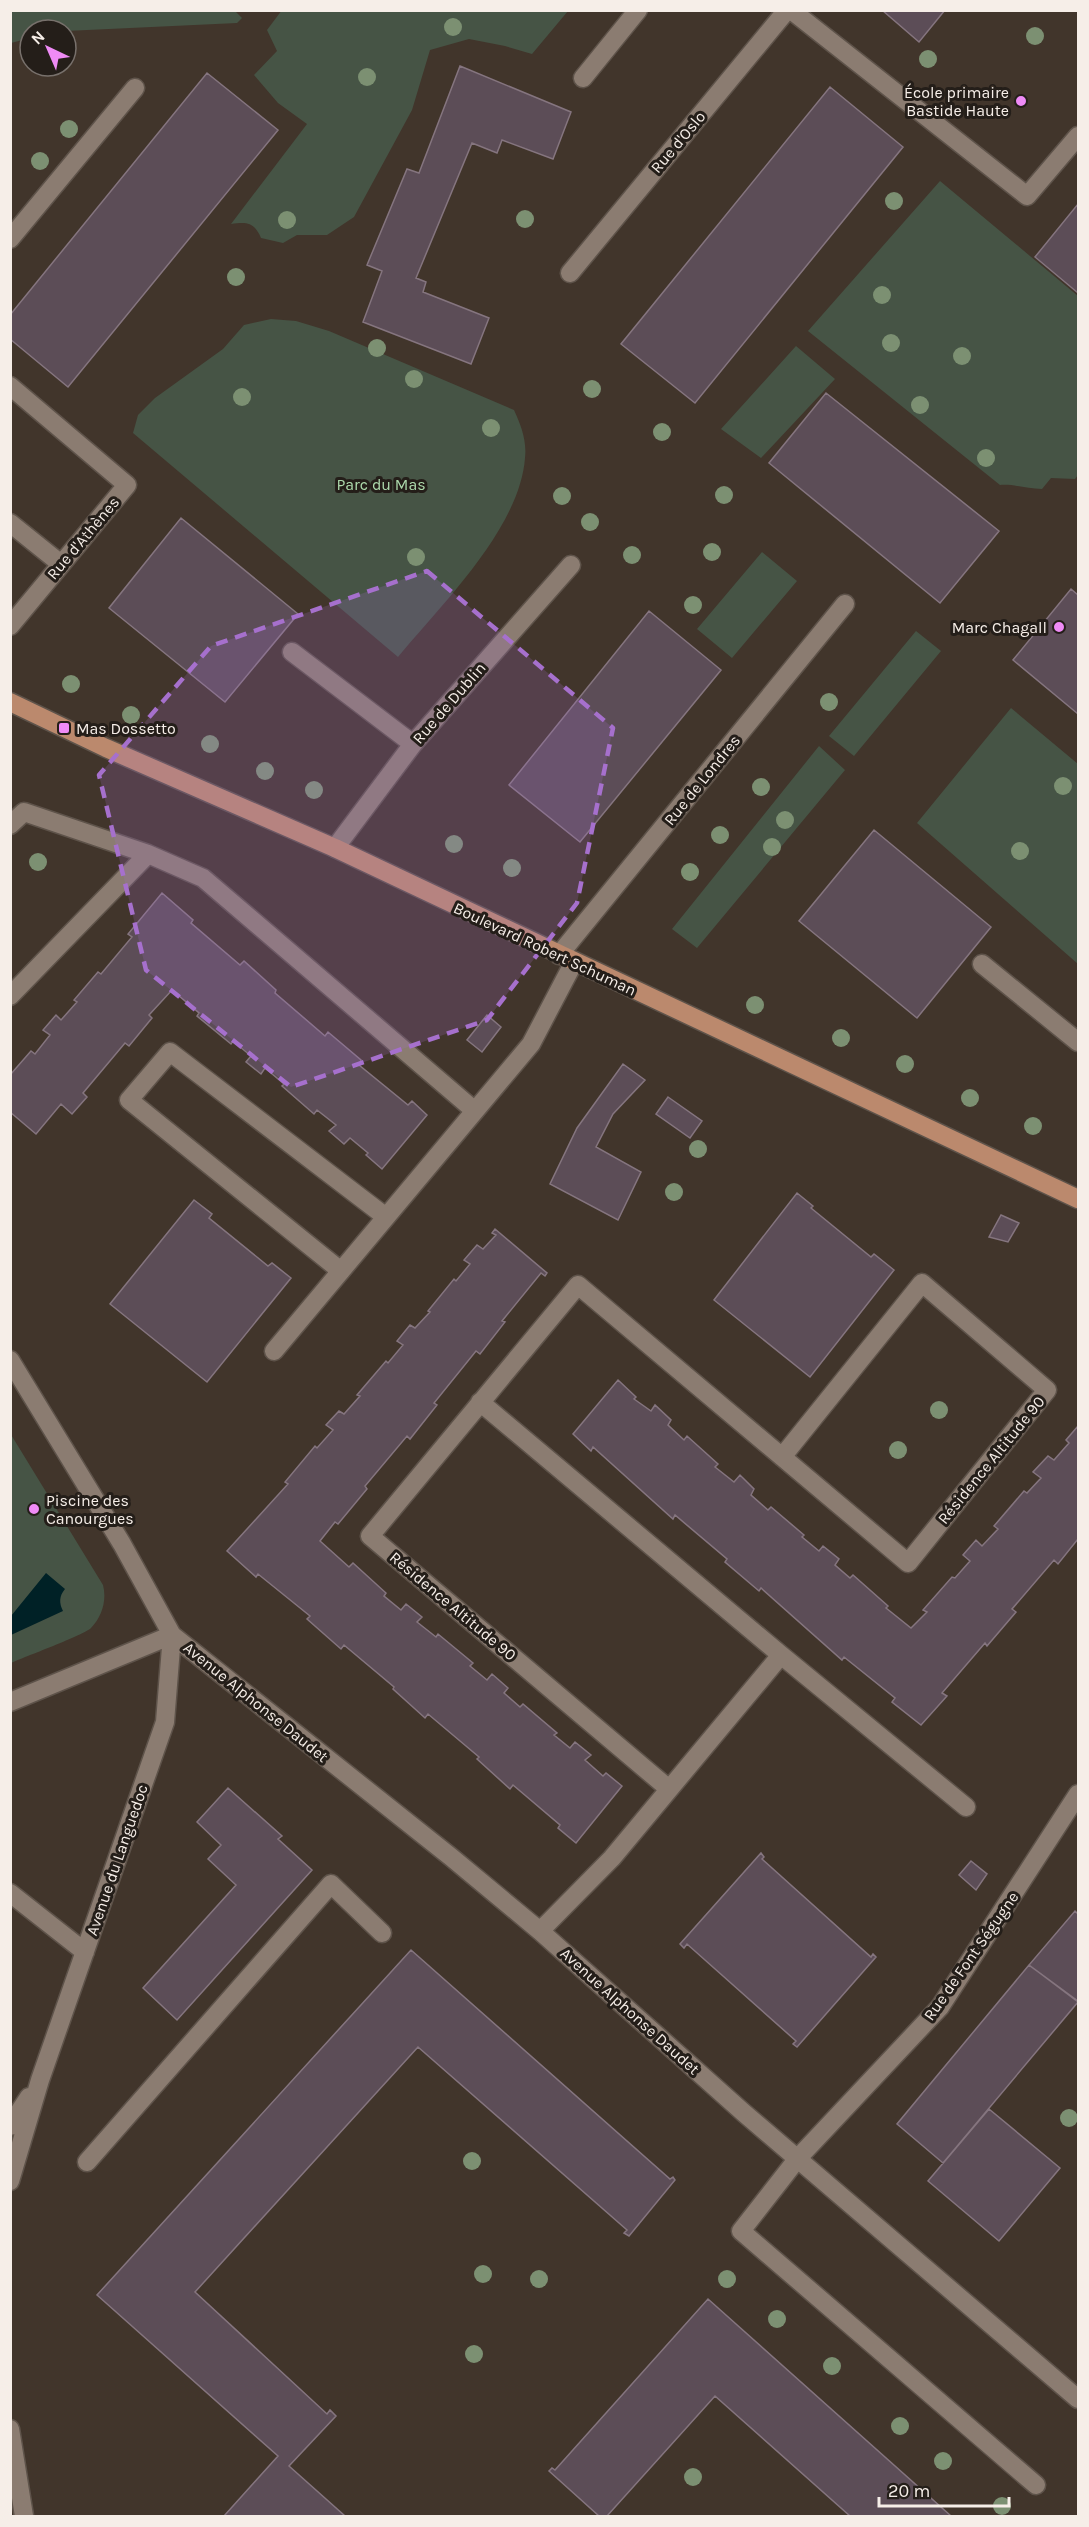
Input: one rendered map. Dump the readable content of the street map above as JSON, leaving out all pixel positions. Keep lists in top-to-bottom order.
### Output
{
  "streets": {
    "main road": ["Boulevard Robert Schuman"],
    "street": [
      "Rue d'Oslo",
      "Rue d'Athènes",
      "Rue de Dublin",
      "Rue de Londres",
      "Résidence Altitude 90",
      "Avenue Alphonse Daudet",
      "Avenue du Languedoc",
      "Rue de Font Ségugne"
    ]
  },
  "crossings": [
    ["Rue de Dublin", "Boulevard Robert Schuman"],
    ["Rue de Londres", "Boulevard Robert Schuman"],
    ["Avenue Alphonse Daudet", "Avenue du Languedoc"],
    ["Avenue Alphonse Daudet", "Rue de Font Ségugne"]
  ],
  "parks": ["Parc du Mas"],
  "places": {
    "other": ["École primaire Bastide Haute", "Marc Chagall", "Piscine des Canourgues"],
    "transit": ["Mas Dossetto"]
  },
  "scale_bar": "20 m",
  "north": "top left"
}
